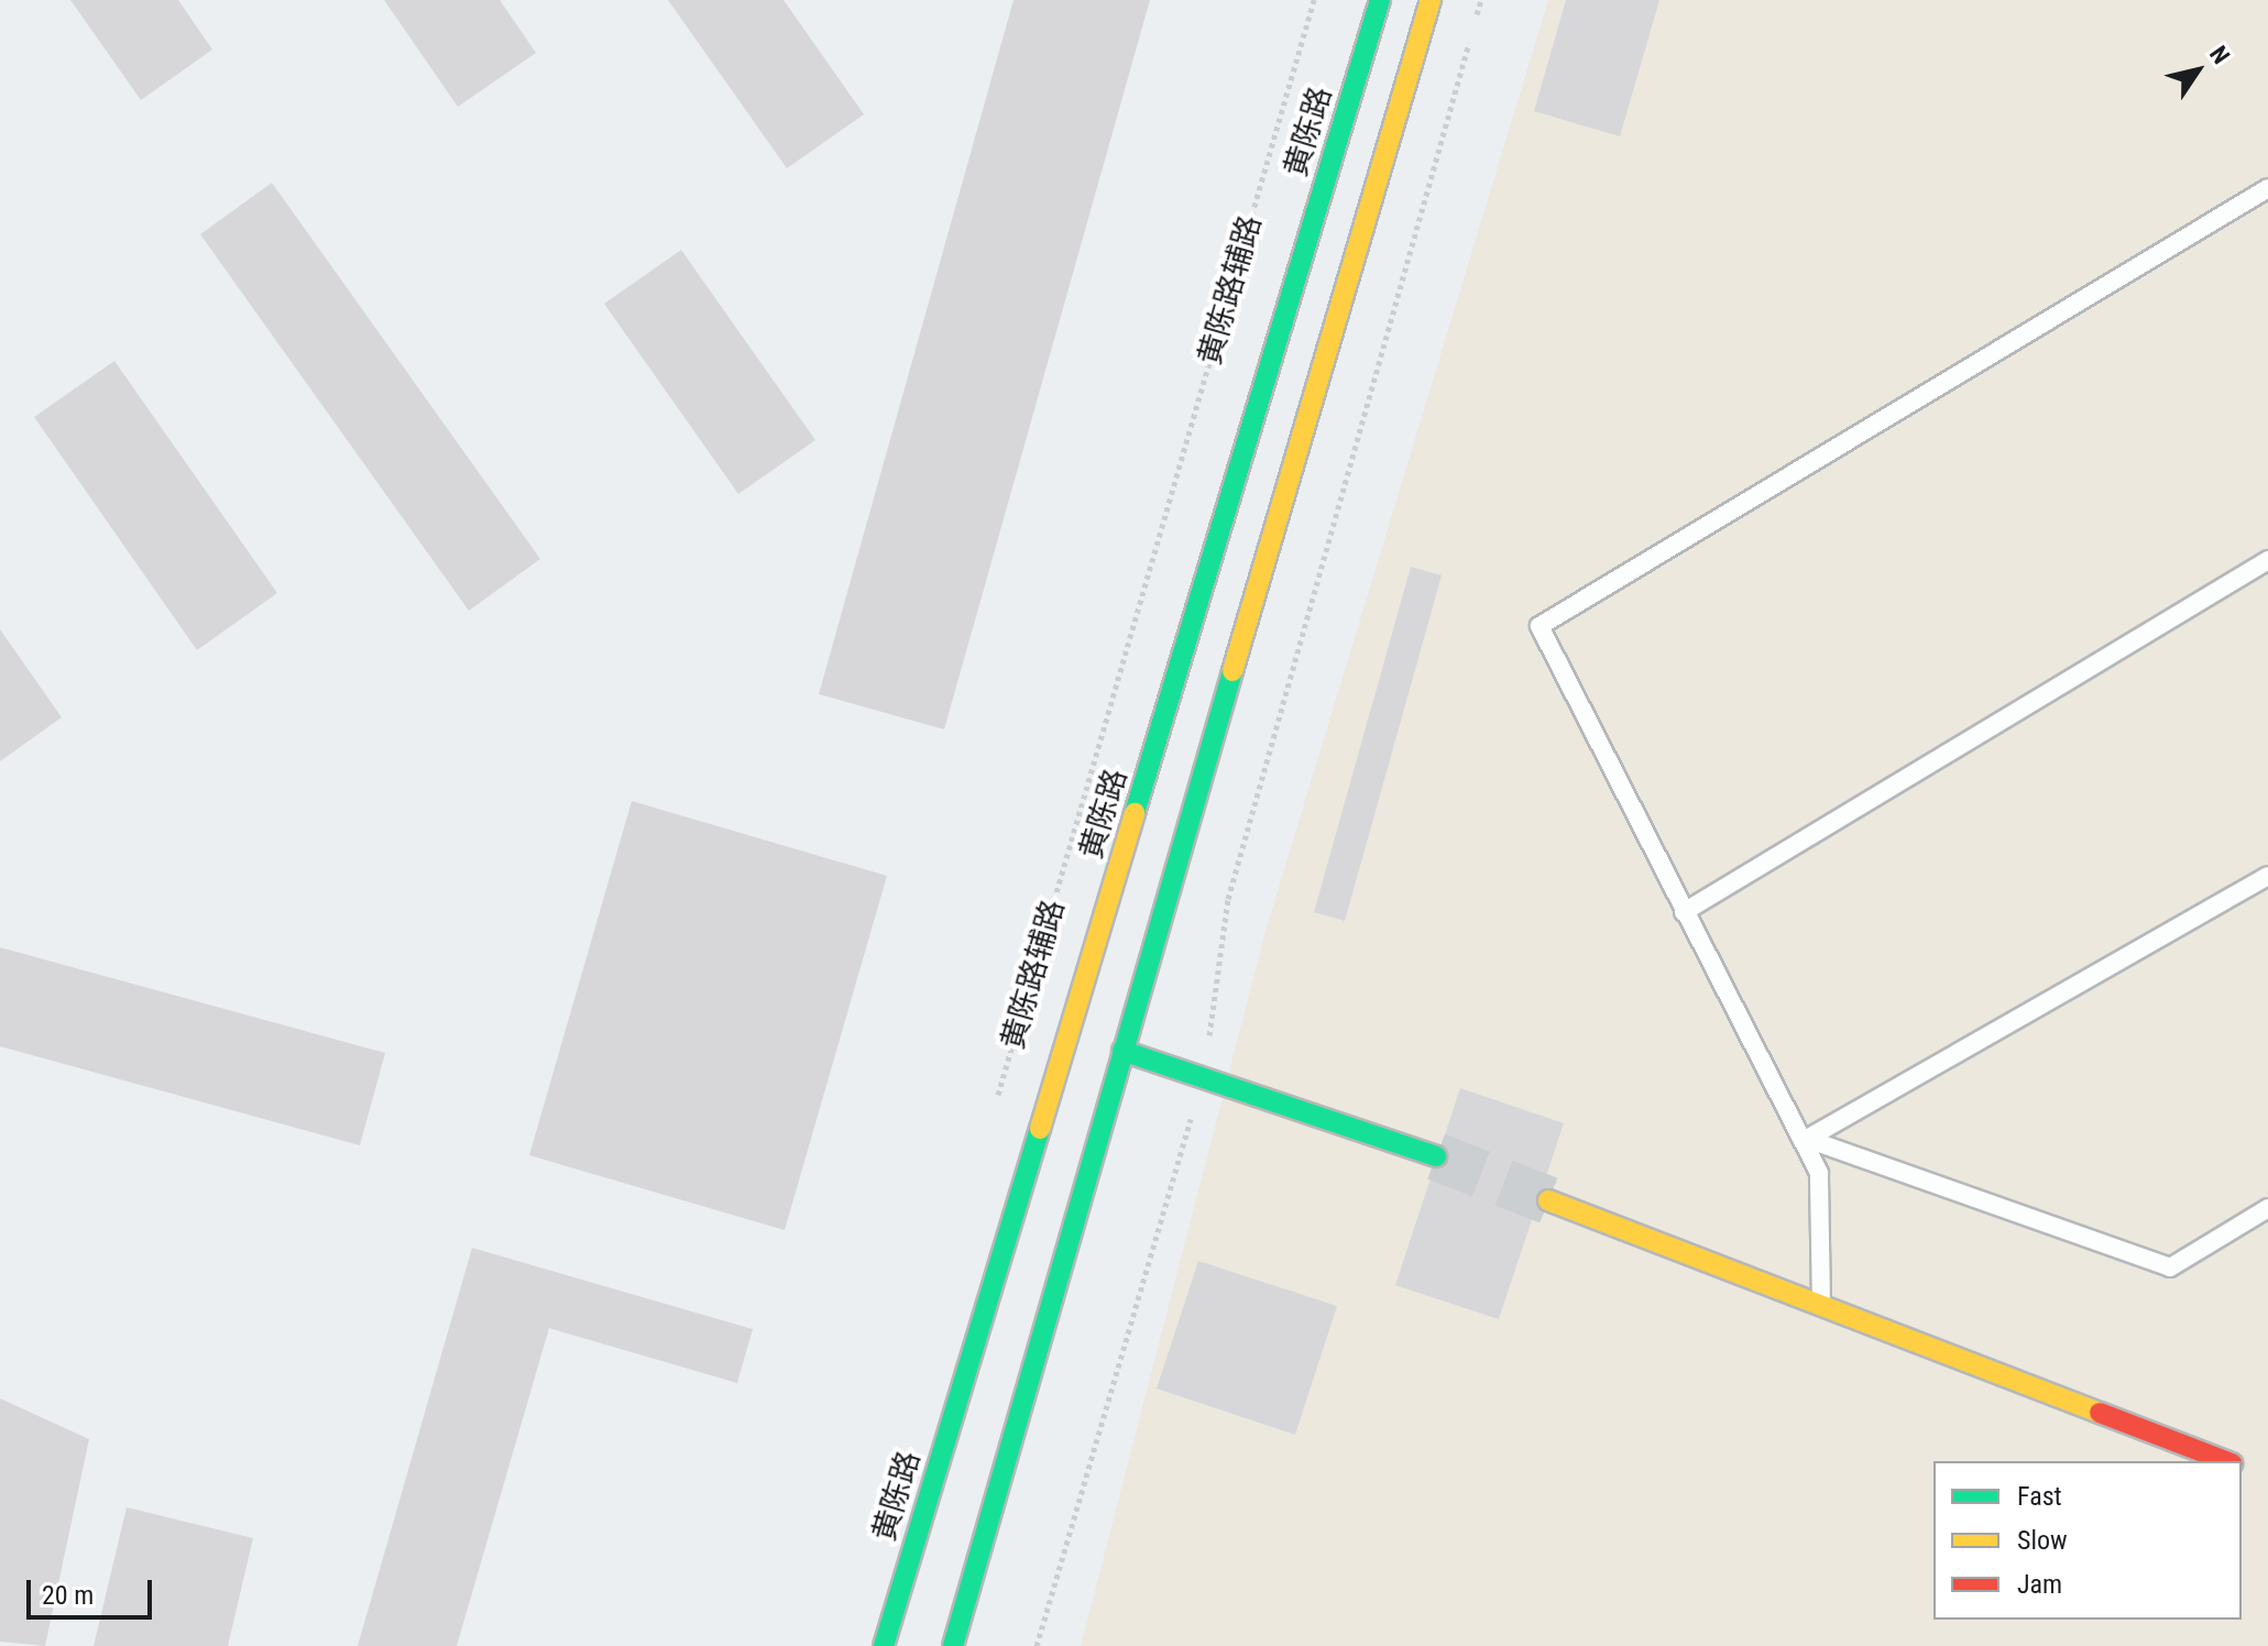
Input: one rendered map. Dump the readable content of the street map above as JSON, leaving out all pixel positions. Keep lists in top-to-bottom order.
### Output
{
  "streets": {
    "main road": ["黄陈路"],
    "path": ["黄陈路辅路"]
  },
  "legend": ["Fast", "Slow", "Jam"],
  "scale_bar": "20 m",
  "north": "top right"
}
